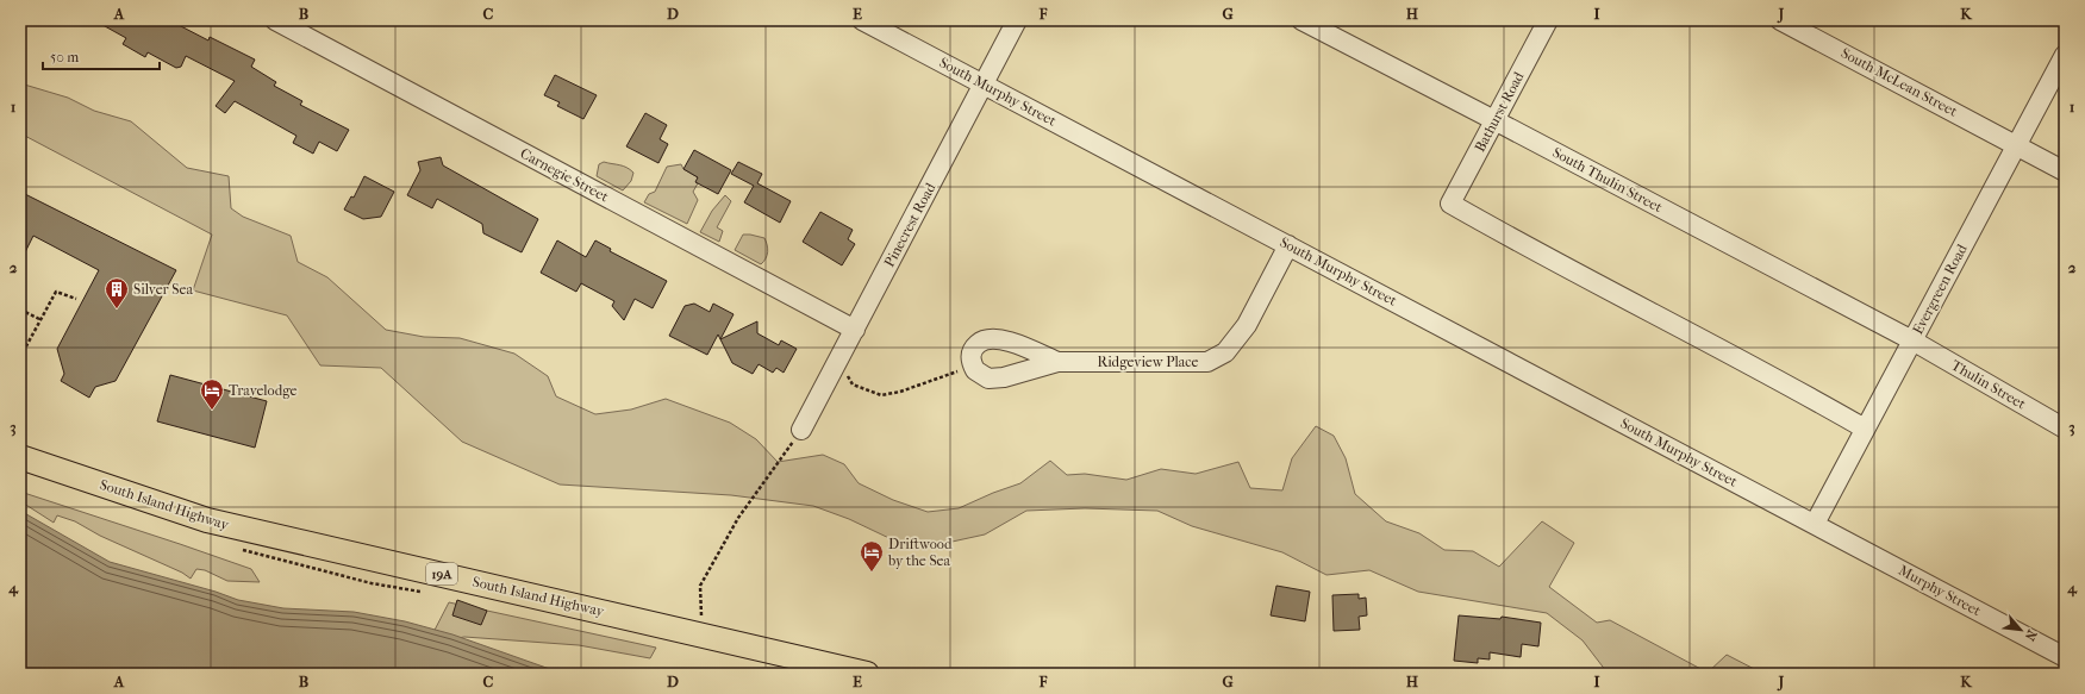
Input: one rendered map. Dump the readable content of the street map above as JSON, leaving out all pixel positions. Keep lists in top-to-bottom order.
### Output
{
  "streets": {
    "main road": ["South Island Highway", "19A"],
    "street": [
      "South McLean Street",
      "South Murphy Street",
      "Bathurst Road",
      "Carnegie Street",
      "South Thulin Street",
      "Pinecrest Road",
      "Evergreen Road",
      "Ridgeview Place",
      "Thulin Street",
      "Murphy Street"
    ]
  },
  "crossings": [
    ["South McLean Street", "Evergreen Road"],
    ["South Murphy Street", "Pinecrest Road"],
    ["South Murphy Street", "Evergreen Road"],
    ["South Murphy Street", "Ridgeview Place"],
    ["South Murphy Street", "Murphy Street"],
    ["Bathurst Road", "South Thulin Street"],
    ["Bathurst Road", "Evergreen Road"],
    ["Carnegie Street", "Pinecrest Road"],
    ["South Thulin Street", "Evergreen Road"],
    ["South Thulin Street", "Thulin Street"],
    ["Evergreen Road", "Thulin Street"],
    ["Evergreen Road", "Murphy Street"]
  ],
  "places": {
    "building": ["Silver Sea"],
    "hotel": ["Travelodge", "Driftwood by the Sea"]
  },
  "scale_bar": "50 m",
  "north": "bottom right",
  "grid": {
    "columns": [
      "A",
      "B",
      "C",
      "D",
      "E",
      "F",
      "G",
      "H",
      "I",
      "J",
      "K"
    ],
    "rows": [
      "1",
      "2",
      "3",
      "4"
    ]
  }
}
